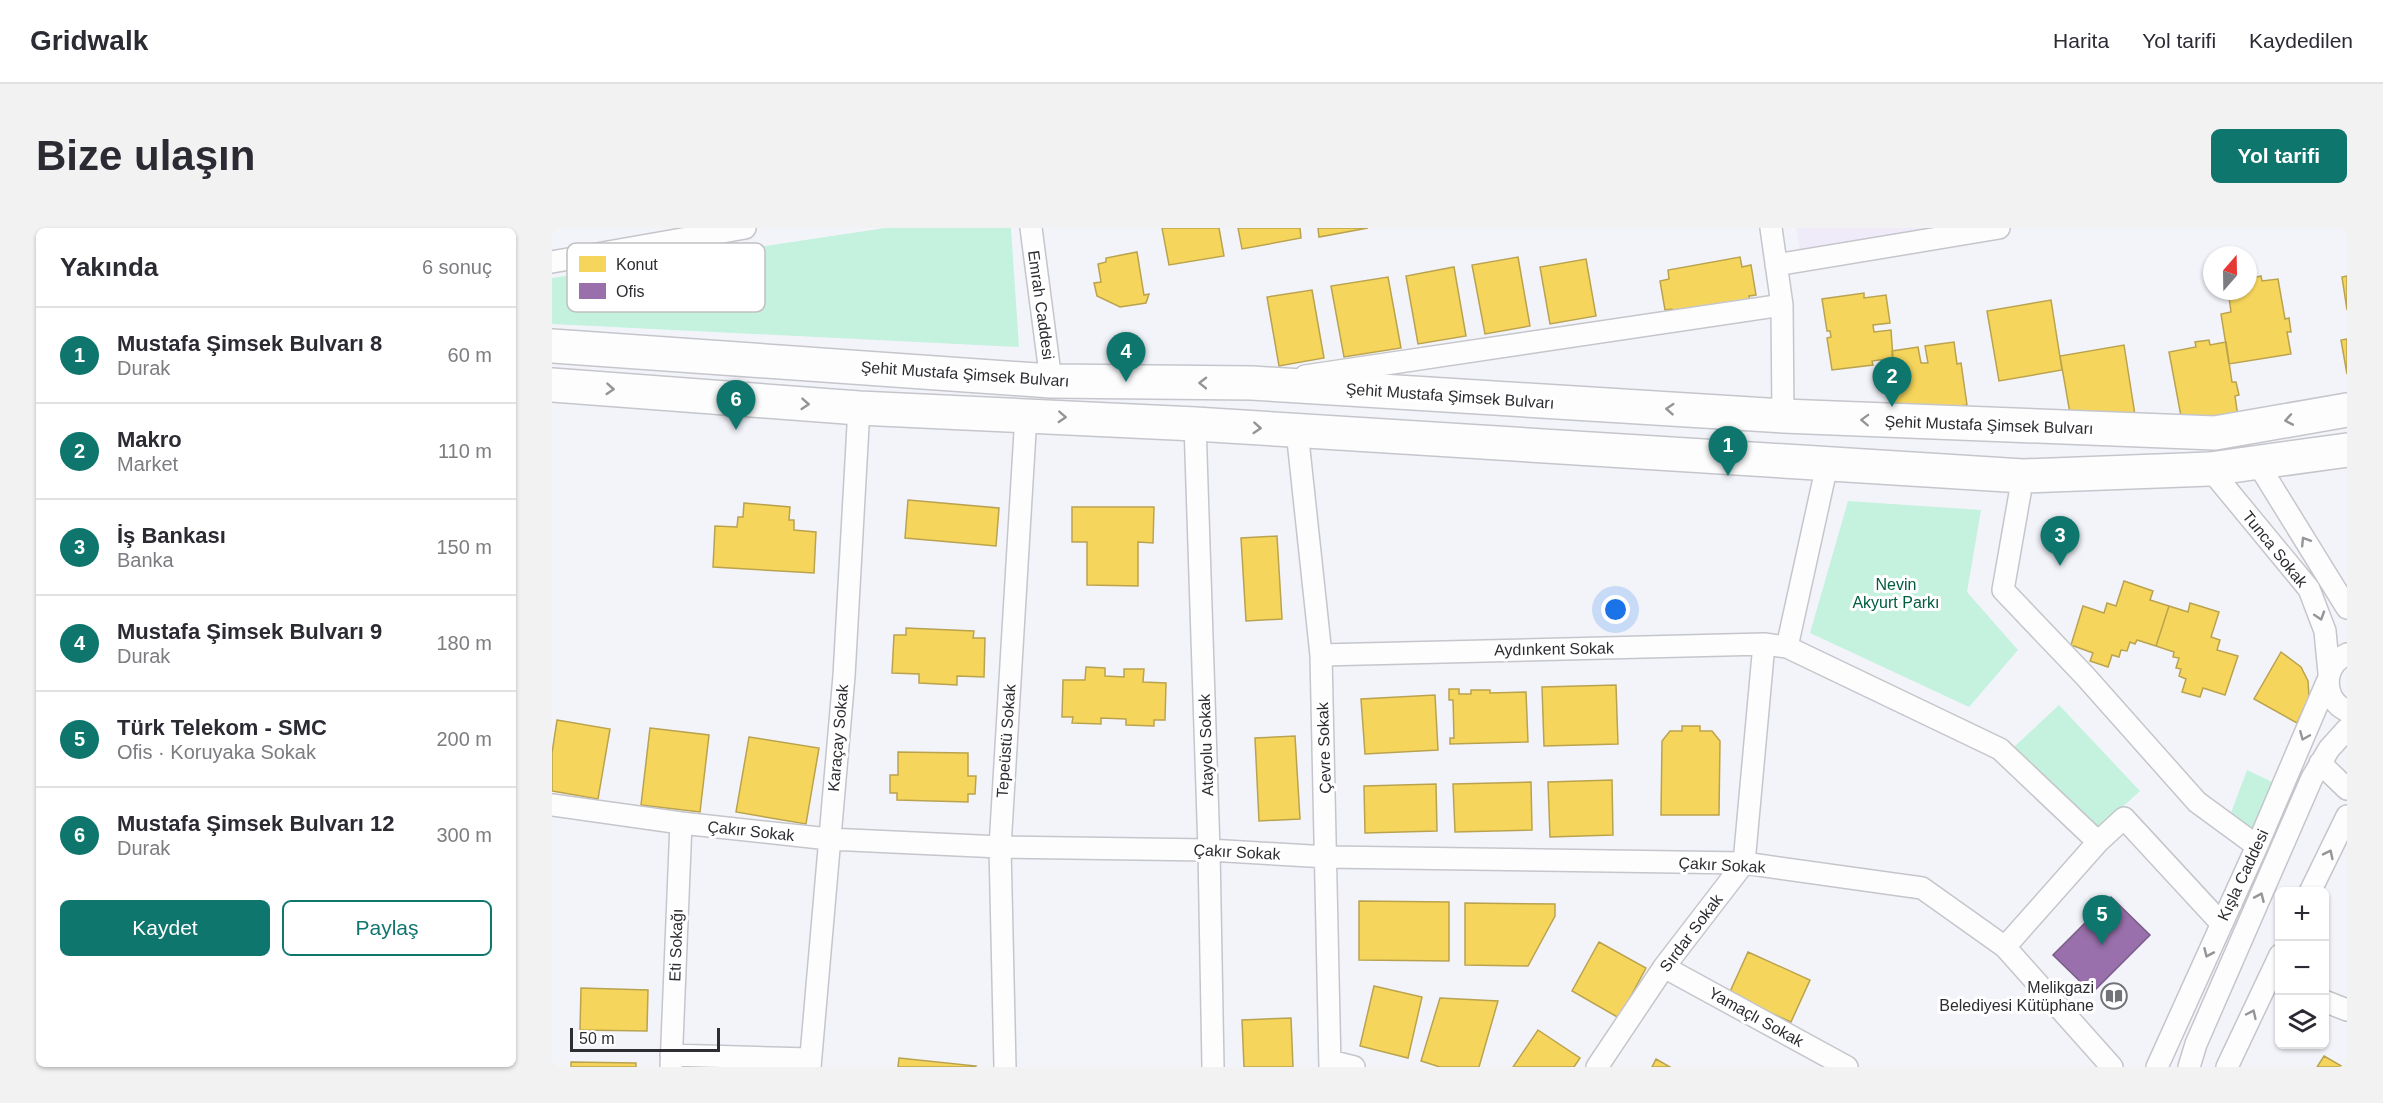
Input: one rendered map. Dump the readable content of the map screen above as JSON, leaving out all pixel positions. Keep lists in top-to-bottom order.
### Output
{
  "streets": {
    "main road": ["Şehit Mustafa Şimsek Bulvarı"],
    "street": [
      "Emrah Caddesi",
      "Tunca Sokak",
      "Aydınkent Sokak",
      "Karaçay Sokak",
      "Tepeüstü Sokak",
      "Atayolu Sokak",
      "Çevre Sokak",
      "Çakır Sokak",
      "Kışla Caddesi",
      "Sırdar Sokak",
      "Eti Sokağı",
      "Yamaçlı Sokak"
    ]
  },
  "crossings": [
    ["Emrah Caddesi", "Şehit Mustafa Şimsek Bulvarı"],
    ["Tunca Sokak", "Kışla Caddesi"],
    ["Aydınkent Sokak", "Çevre Sokak"],
    ["Karaçay Sokak", "Çakır Sokak"],
    ["Tepeüstü Sokak", "Çakır Sokak"],
    ["Atayolu Sokak", "Çakır Sokak"],
    ["Çevre Sokak", "Çakır Sokak"],
    ["Çakır Sokak", "Sırdar Sokak"],
    ["Çakır Sokak", "Eti Sokağı"],
    ["Sırdar Sokak", "Yamaçlı Sokak"]
  ],
  "parks": ["Nevin Akyurt Parkı"],
  "places": {
    "library": ["Melikgazi Belediyesi Kütüphane"]
  },
  "legend": ["Konut", "Ofis"],
  "scale_bar": "50 m",
  "north": "top",
  "page": {
    "header": "Gridwalk",
    "nav": ["Harita", "Yol tarifi", "Kaydedilen"],
    "buttons": [
      "Yol tarifi",
      ["Kaydet", "Paylaş"]
    ],
    "title": "Bize ulaşın",
    "heading": ["Yakında", "6 sonuç"],
    "list": [
      {
        "mark": "1",
        "name": "Mustafa Şimsek Bulvarı 8",
        "note": "Durak",
        "value": "60 m"
      },
      {
        "mark": "2",
        "name": "Makro",
        "note": "Market",
        "value": "110 m"
      },
      {
        "mark": "3",
        "name": "İş Bankası",
        "note": "Banka",
        "value": "150 m"
      },
      {
        "mark": "4",
        "name": "Mustafa Şimsek Bulvarı 9",
        "note": "Durak",
        "value": "180 m"
      },
      {
        "mark": "5",
        "name": "Türk Telekom - SMC",
        "note": "Ofis · Koruyaka Sokak",
        "value": "200 m"
      },
      {
        "mark": "6",
        "name": "Mustafa Şimsek Bulvarı 12",
        "note": "Durak",
        "value": "300 m"
      }
    ],
    "pins": [
      "4",
      "2",
      "6",
      "1",
      "3",
      "5"
    ],
    "map_buttons": ["+", "−"],
    "scale": "50 m"
  }
}
